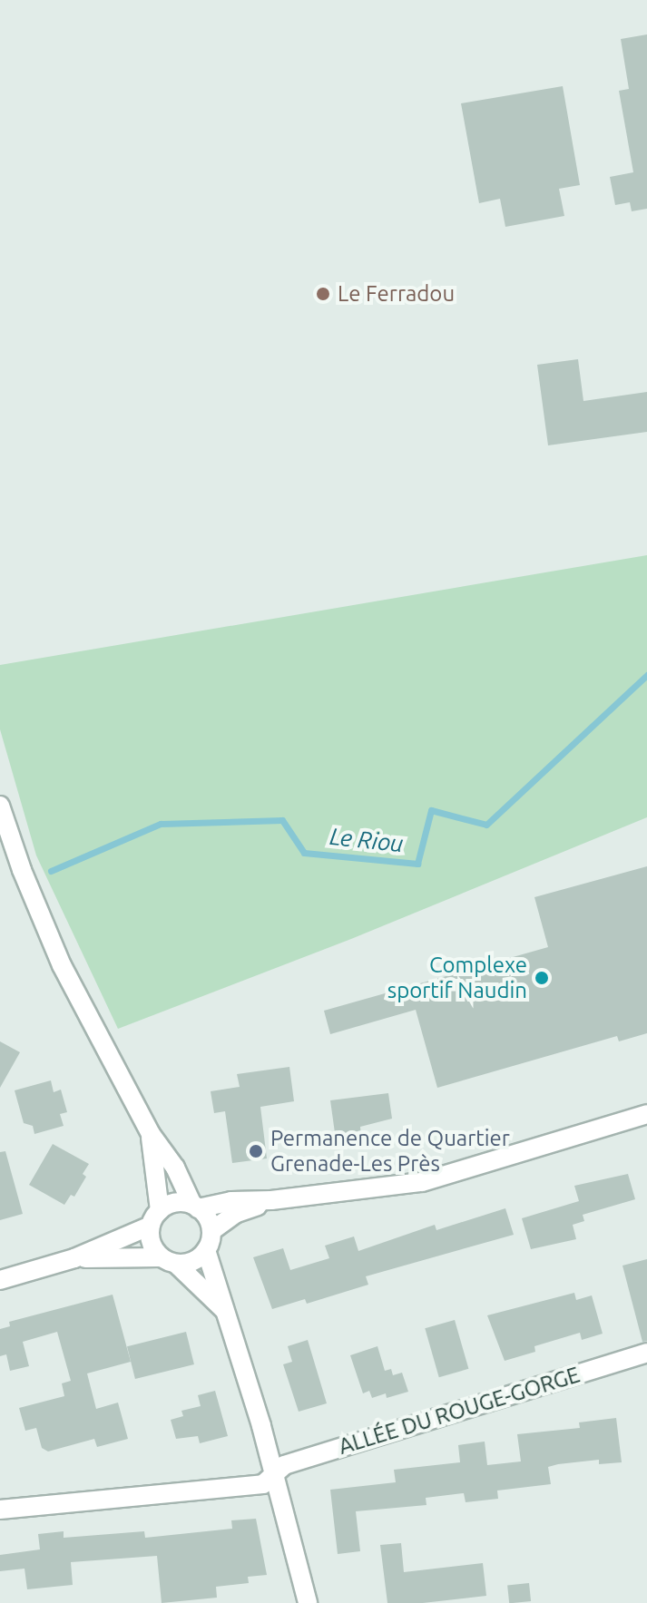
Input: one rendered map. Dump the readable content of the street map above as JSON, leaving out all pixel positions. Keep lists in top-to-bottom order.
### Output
{
  "streets": {
    "street": ["ALLÉE DU ROUGE-GORGE"]
  },
  "water": ["Le Riou"],
  "places": ["Le Ferradou", "Complexe sportif Naudin", "Permanence de Quartier Grenade-Les Près"]
}
